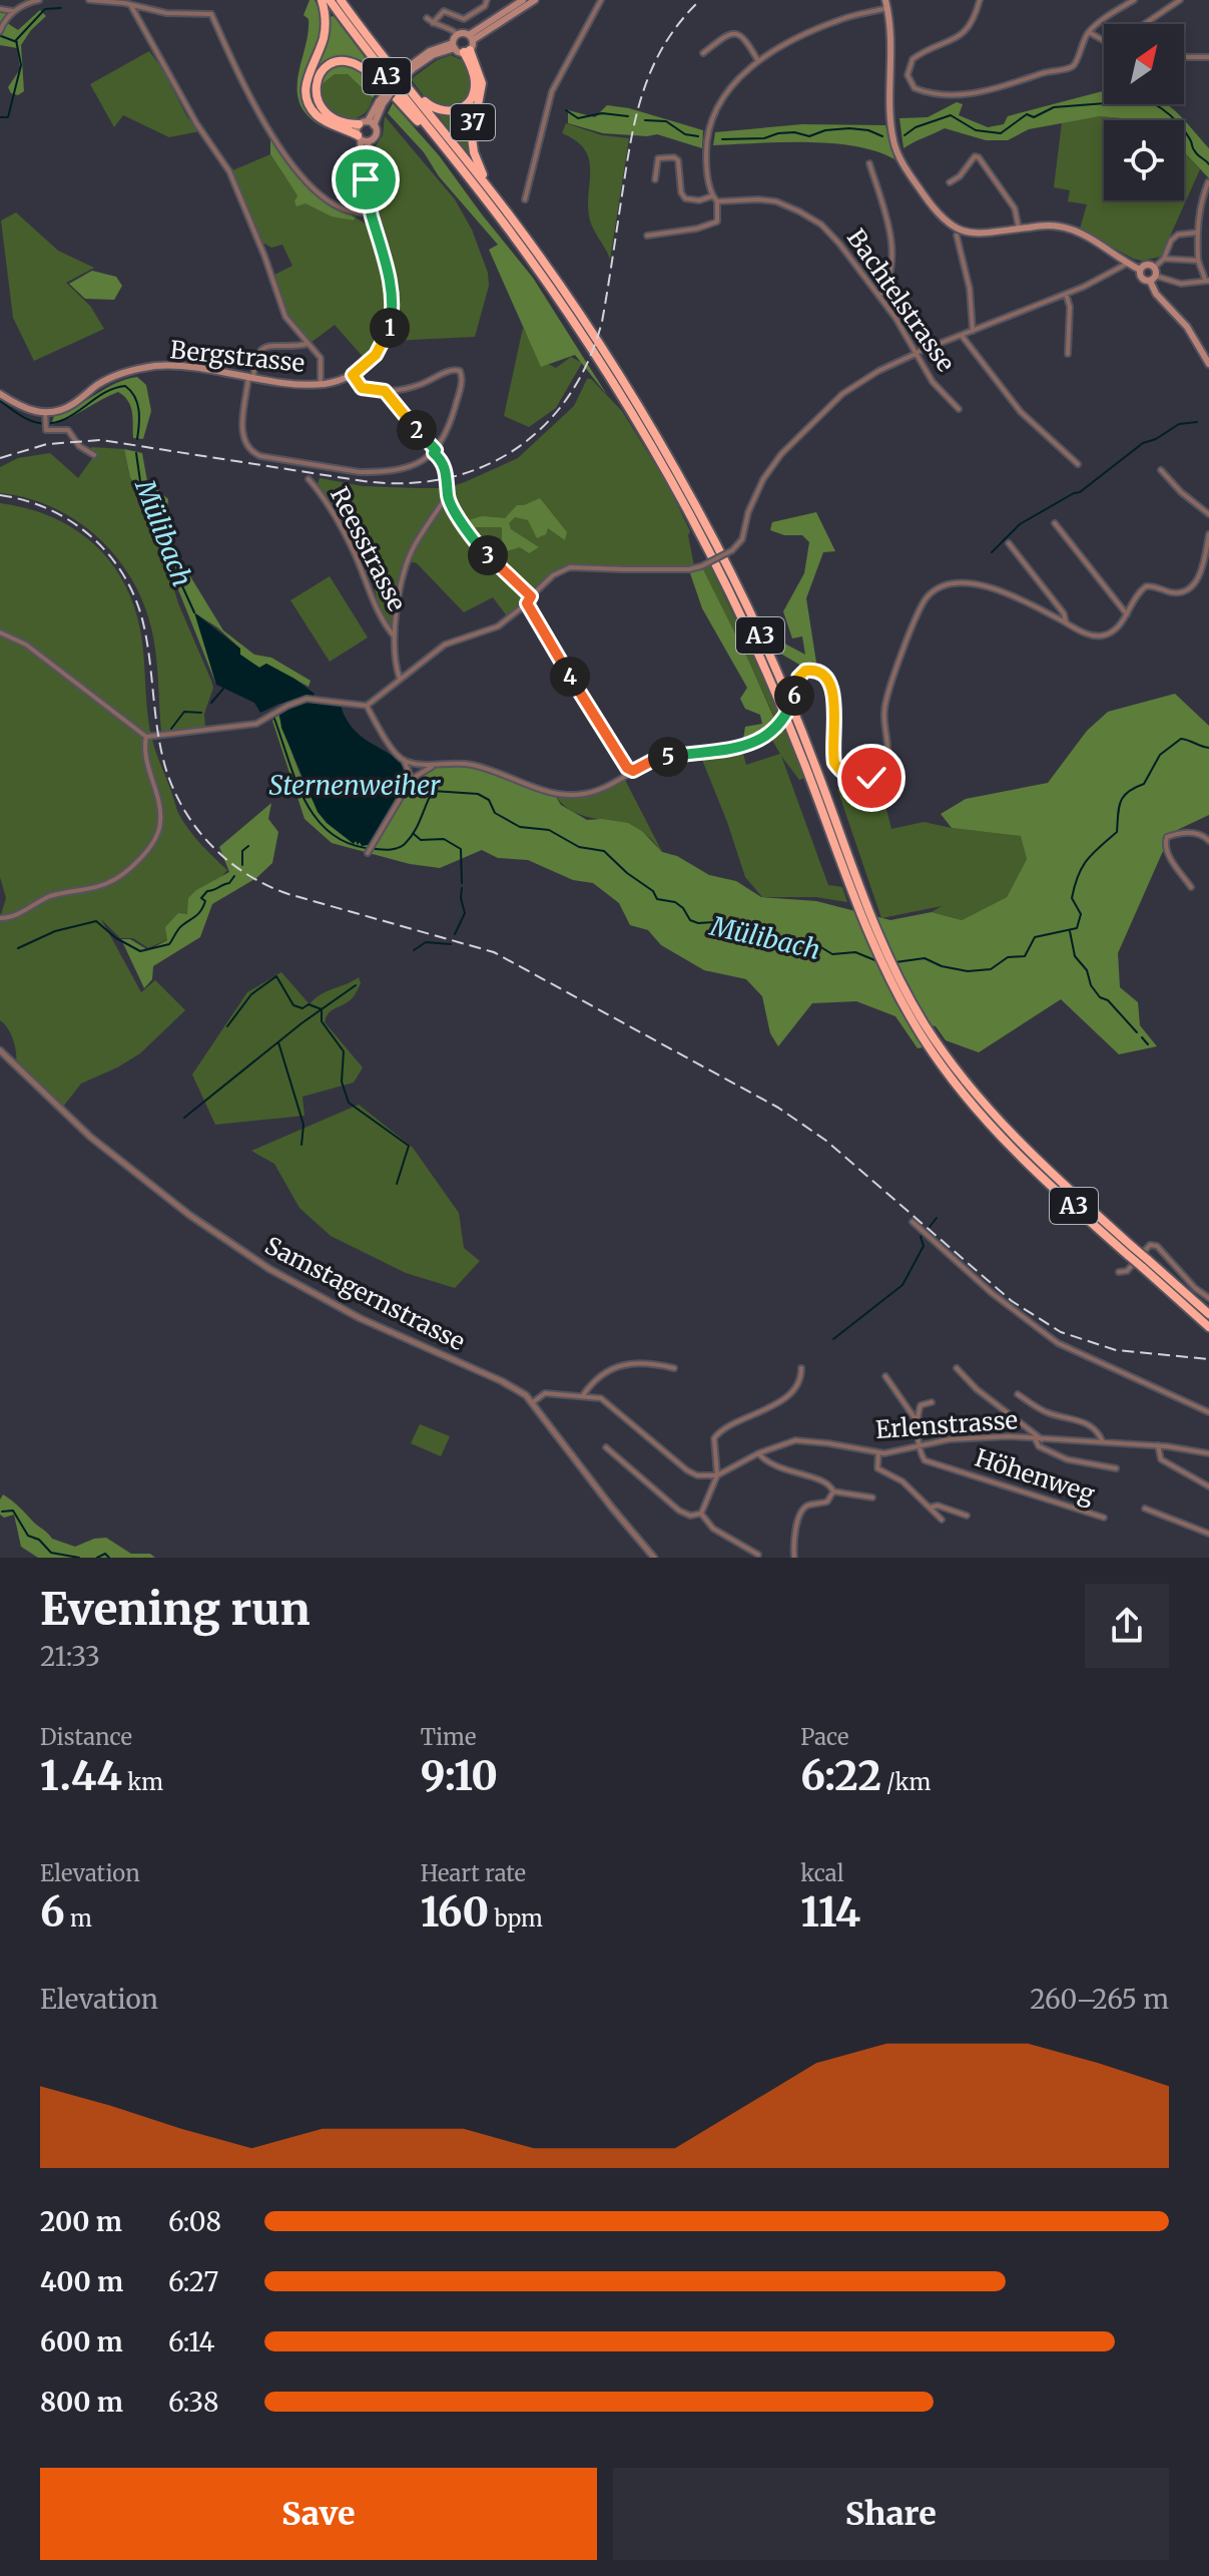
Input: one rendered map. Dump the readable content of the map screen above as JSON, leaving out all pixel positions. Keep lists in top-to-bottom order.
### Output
{
  "streets": {
    "highway": ["A3", "37"],
    "main road": ["Bergstrasse"],
    "street": [
      "Bachtelstrasse",
      "Reesstrasse",
      "Samstagernstrasse",
      "Erlenstrasse",
      "Höhenweg"
    ]
  },
  "crossings": [
    ["A3", "37"],
    ["37", "Bergstrasse"],
    ["Erlenstrasse", "Höhenweg"]
  ],
  "water": ["Mülibach", "Sternenweiher"],
  "north": "top right",
  "page": {
    "pins": [
      "1",
      "2",
      "3",
      "4",
      "6",
      "5"
    ],
    "heading": ["Evening run", "21:33"],
    "stats": [
      ["Distance", "1.44 km"],
      ["Time", "9:10"],
      ["Pace", "6:22 /km"],
      ["Elevation", "6 m"],
      ["Heart rate", "160 bpm"],
      ["kcal", "114"]
    ],
    "chart": ["Elevation", "260–265 m"],
    "list": [
      {
        "name": "200 m",
        "note": "6:08"
      },
      {
        "name": "400 m",
        "note": "6:27"
      },
      {
        "name": "600 m",
        "note": "6:14"
      },
      {
        "name": "800 m",
        "note": "6:38"
      }
    ],
    "buttons": ["Save", "Share"]
  }
}
